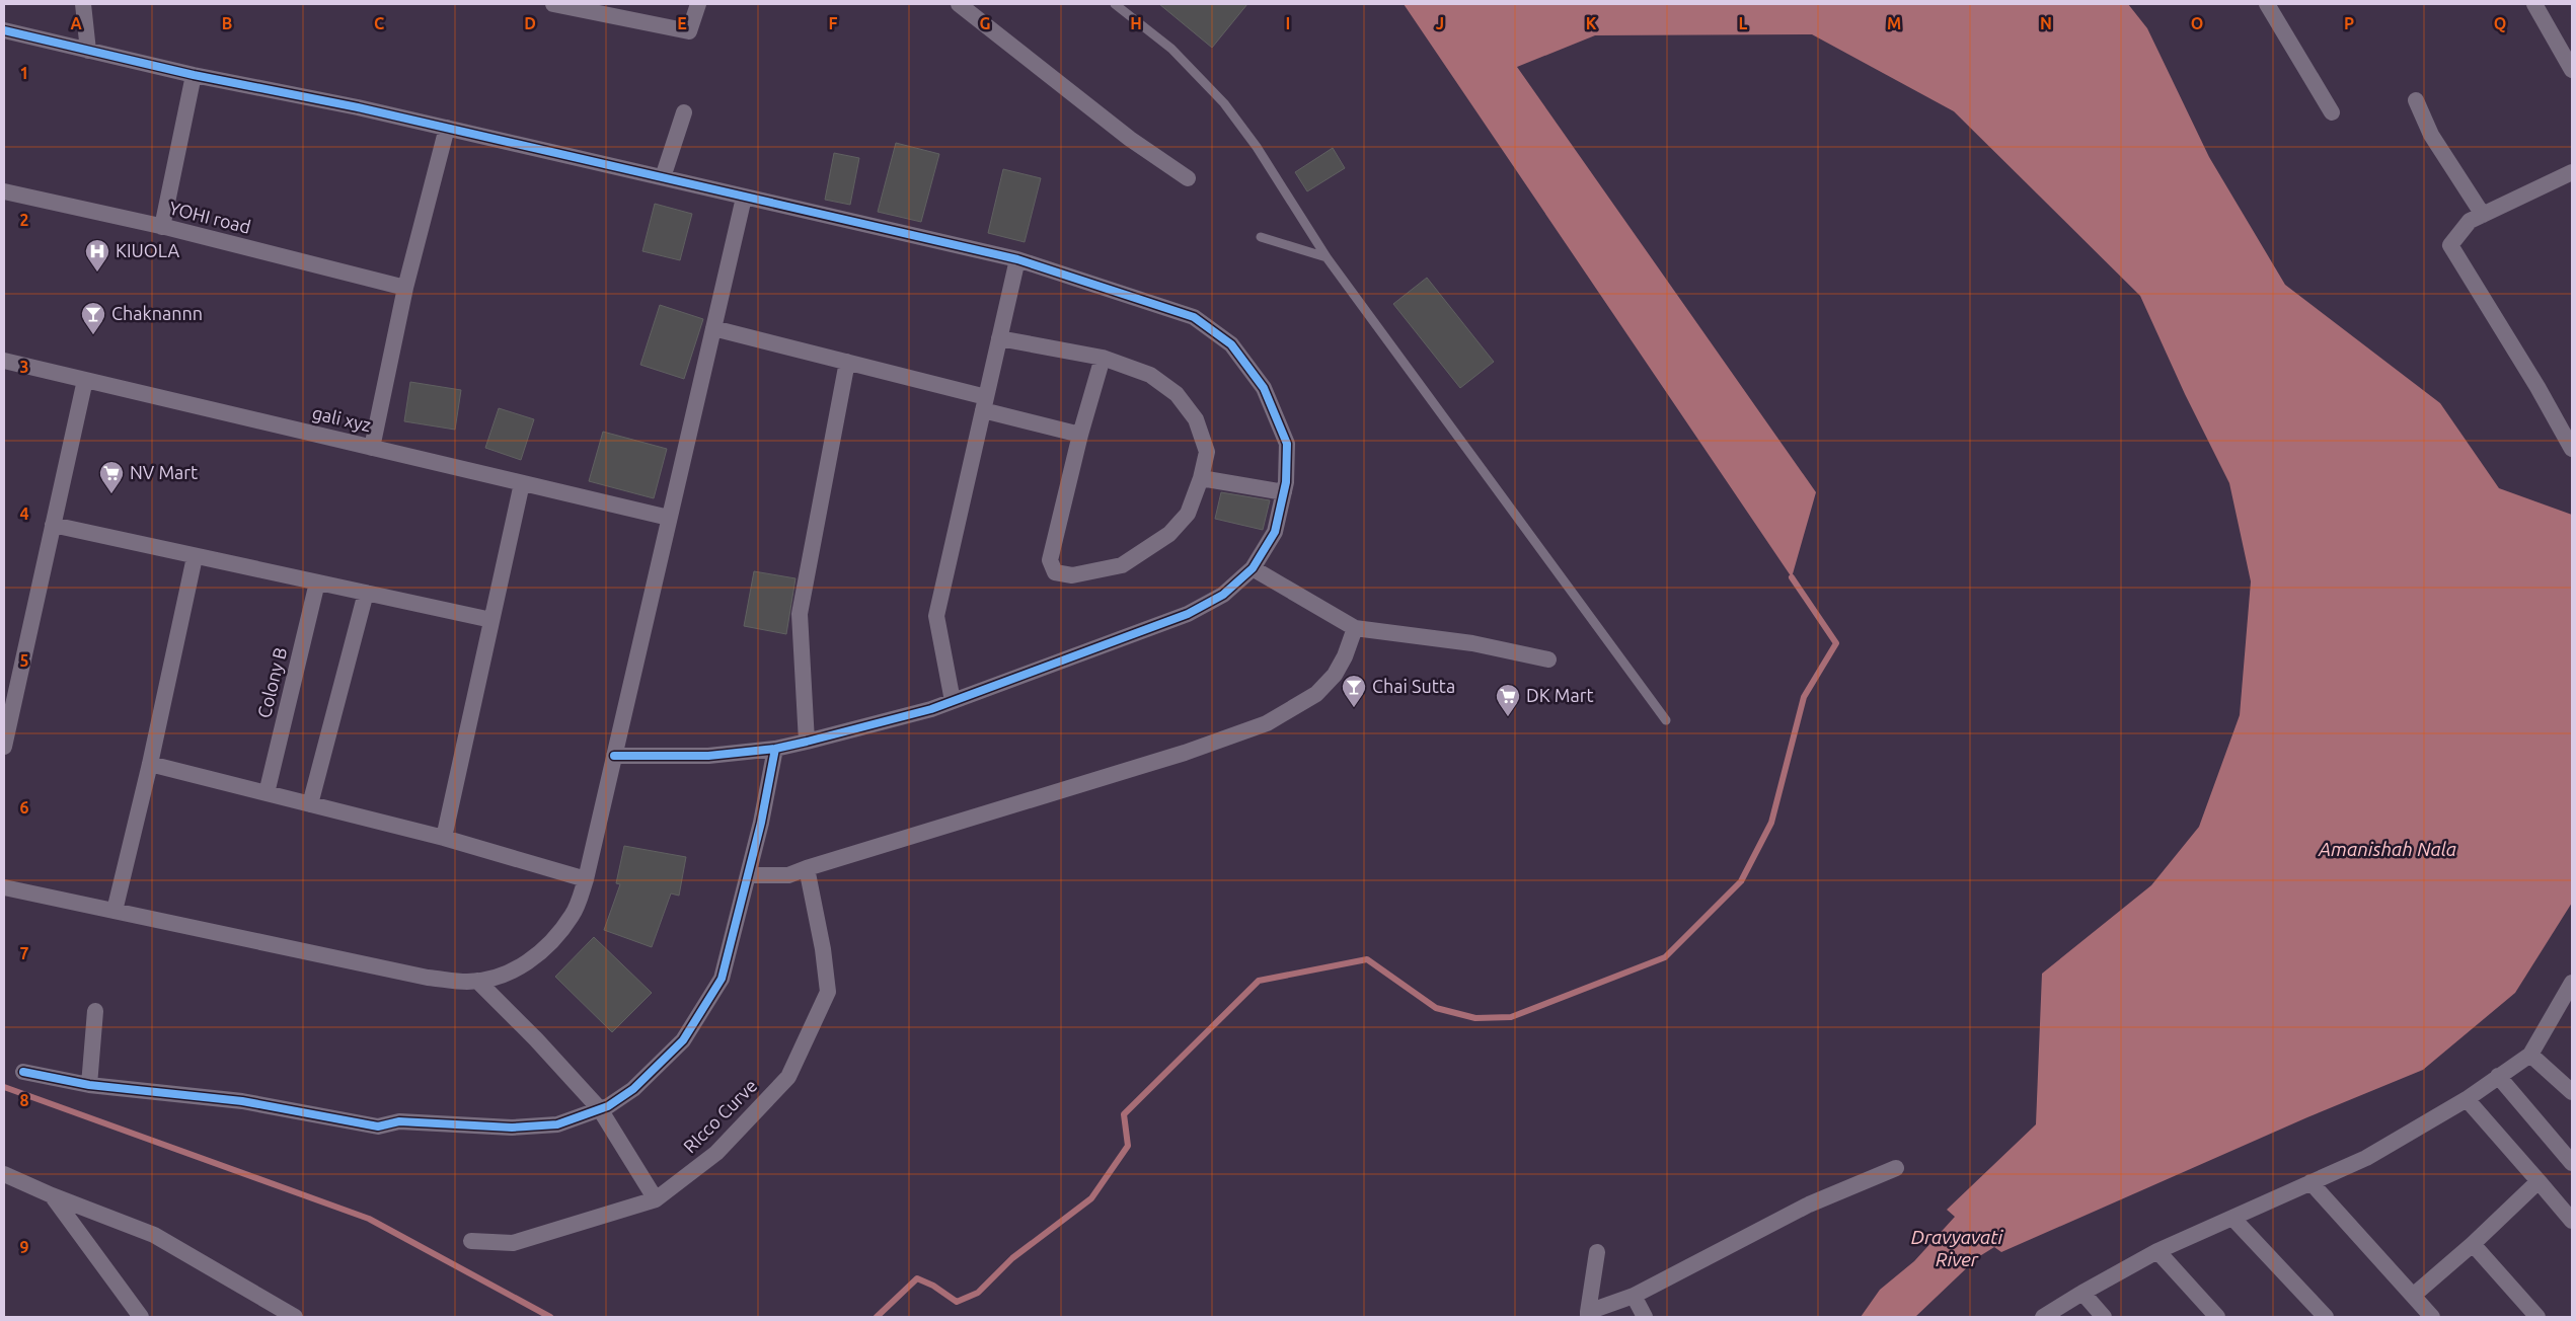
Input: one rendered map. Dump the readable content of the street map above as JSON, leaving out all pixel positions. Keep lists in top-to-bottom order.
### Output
{
  "streets": {
    "street": [
      "YOHI road",
      "gali xyz",
      "Colony B",
      "RIcco Curve"
    ]
  },
  "water": ["Amanishah Nala", "Dravyavati River"],
  "places": {
    "hospital": ["KIUOLA"],
    "bar": ["Chaknannn", "Chai Sutta"],
    "supermarket": ["NV Mart", "DK Mart"]
  },
  "grid": {
    "columns": [
      "A",
      "B",
      "C",
      "D",
      "E",
      "F",
      "G",
      "H",
      "I",
      "J",
      "K",
      "L",
      "M",
      "N",
      "O",
      "P",
      "Q"
    ],
    "rows": [
      "1",
      "2",
      "3",
      "4",
      "5",
      "6",
      "7",
      "8",
      "9"
    ]
  }
}
